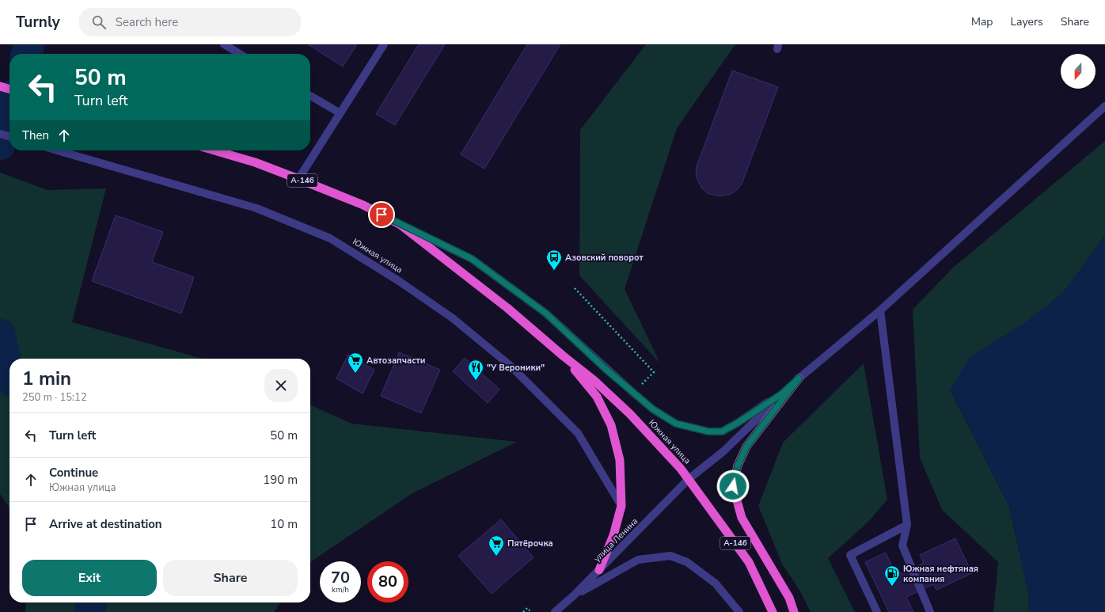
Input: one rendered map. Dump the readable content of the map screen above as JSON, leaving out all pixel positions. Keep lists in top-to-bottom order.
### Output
{
  "streets": {
    "highway": ["А-146", "Южная улица"],
    "street": ["улица Ленина"]
  },
  "crossings": [
    ["Южная улица", "улица Ленина"]
  ],
  "places": {
    "bus stop": ["Азовский поворот"],
    "supermarket": ["Автозапчасти", "Пятёрочка"],
    "restaurant": ["\"У Вероники\""],
    "fuel station": ["Южная нефтяная компания"]
  },
  "north": "bottom",
  "page": {
    "header": "Turnly",
    "search": "Search here",
    "nav": ["Map", "Layers", "Share"],
    "turn": ["50 m", "Turn left"],
    "then": "Then",
    "heading": ["1 min", "250 m · 15:12"],
    "list": [
      {
        "name": "Turn left",
        "value": "50 m"
      },
      {
        "name": "Continue",
        "note": "Южная улица",
        "value": "190 m"
      },
      {
        "name": "Arrive at destination",
        "value": "10 m"
      }
    ],
    "buttons": ["Exit", "Share"],
    "speed": "70 km/h",
    "limit": "80"
  }
}
